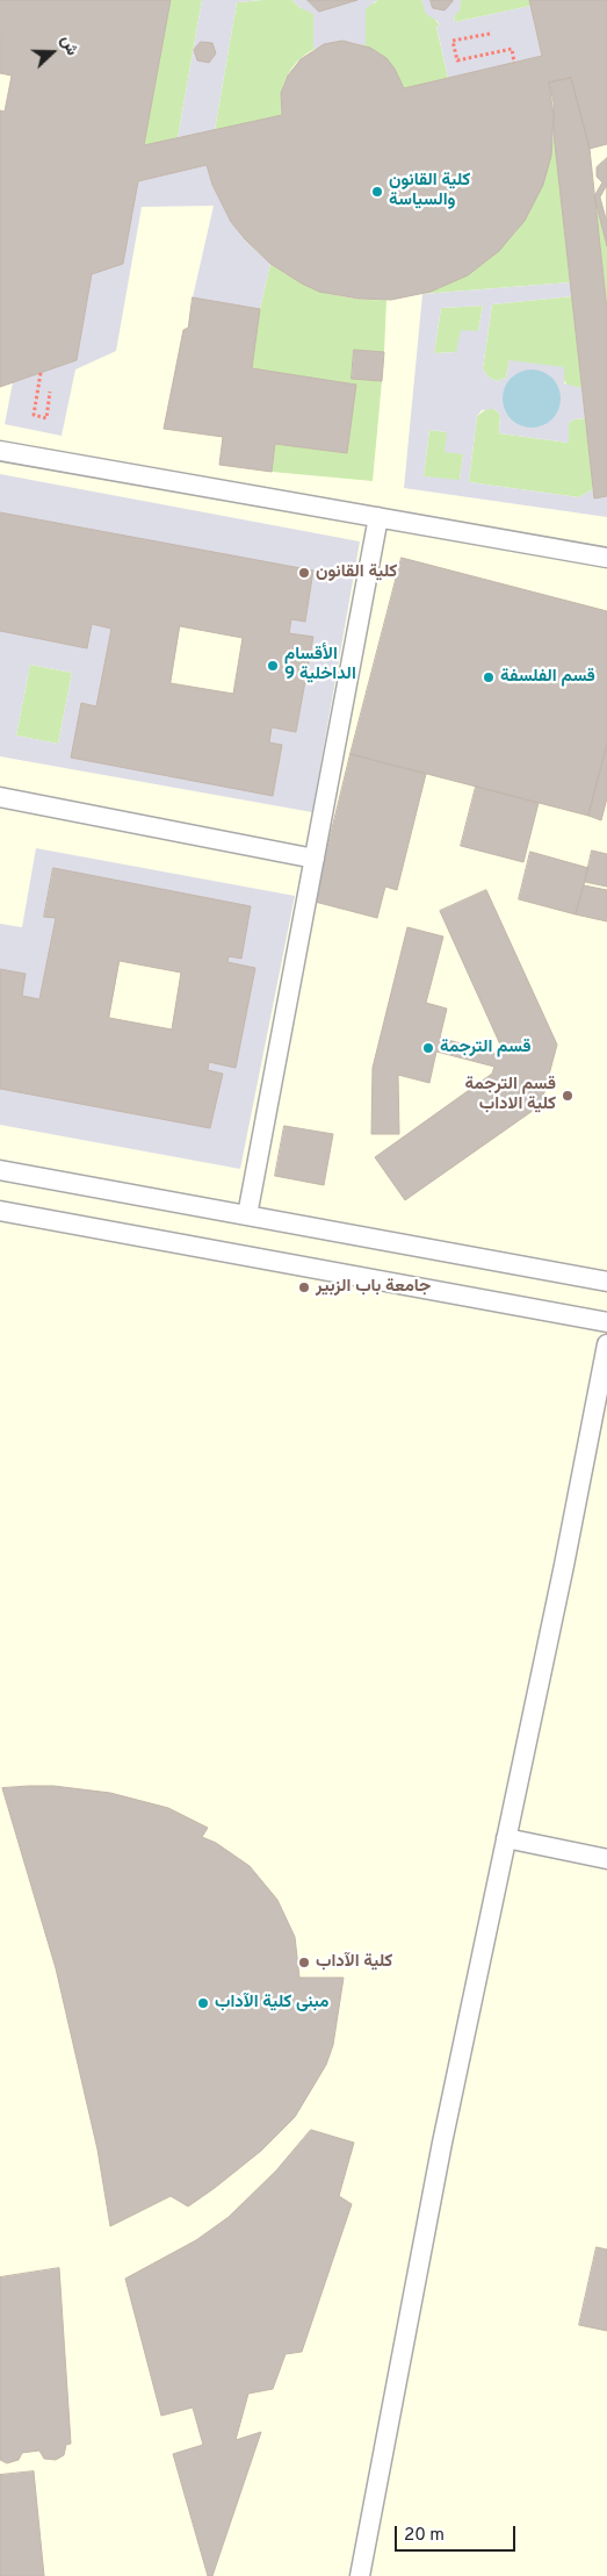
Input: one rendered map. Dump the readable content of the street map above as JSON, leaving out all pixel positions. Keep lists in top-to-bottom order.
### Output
{
  "places": [
    "كلية القانون والسياسة",
    "كلية القانون",
    "الأقسام الداخلية 9",
    "قسم الفلسفة",
    "قسم الترجمة",
    "قسم الترجمة كلية الاداب",
    "جامعة باب الزبير",
    "كلية الآداب",
    "مبنى كلية الآداب"
  ],
  "scale_bar": "20 m",
  "north": "right"
}
